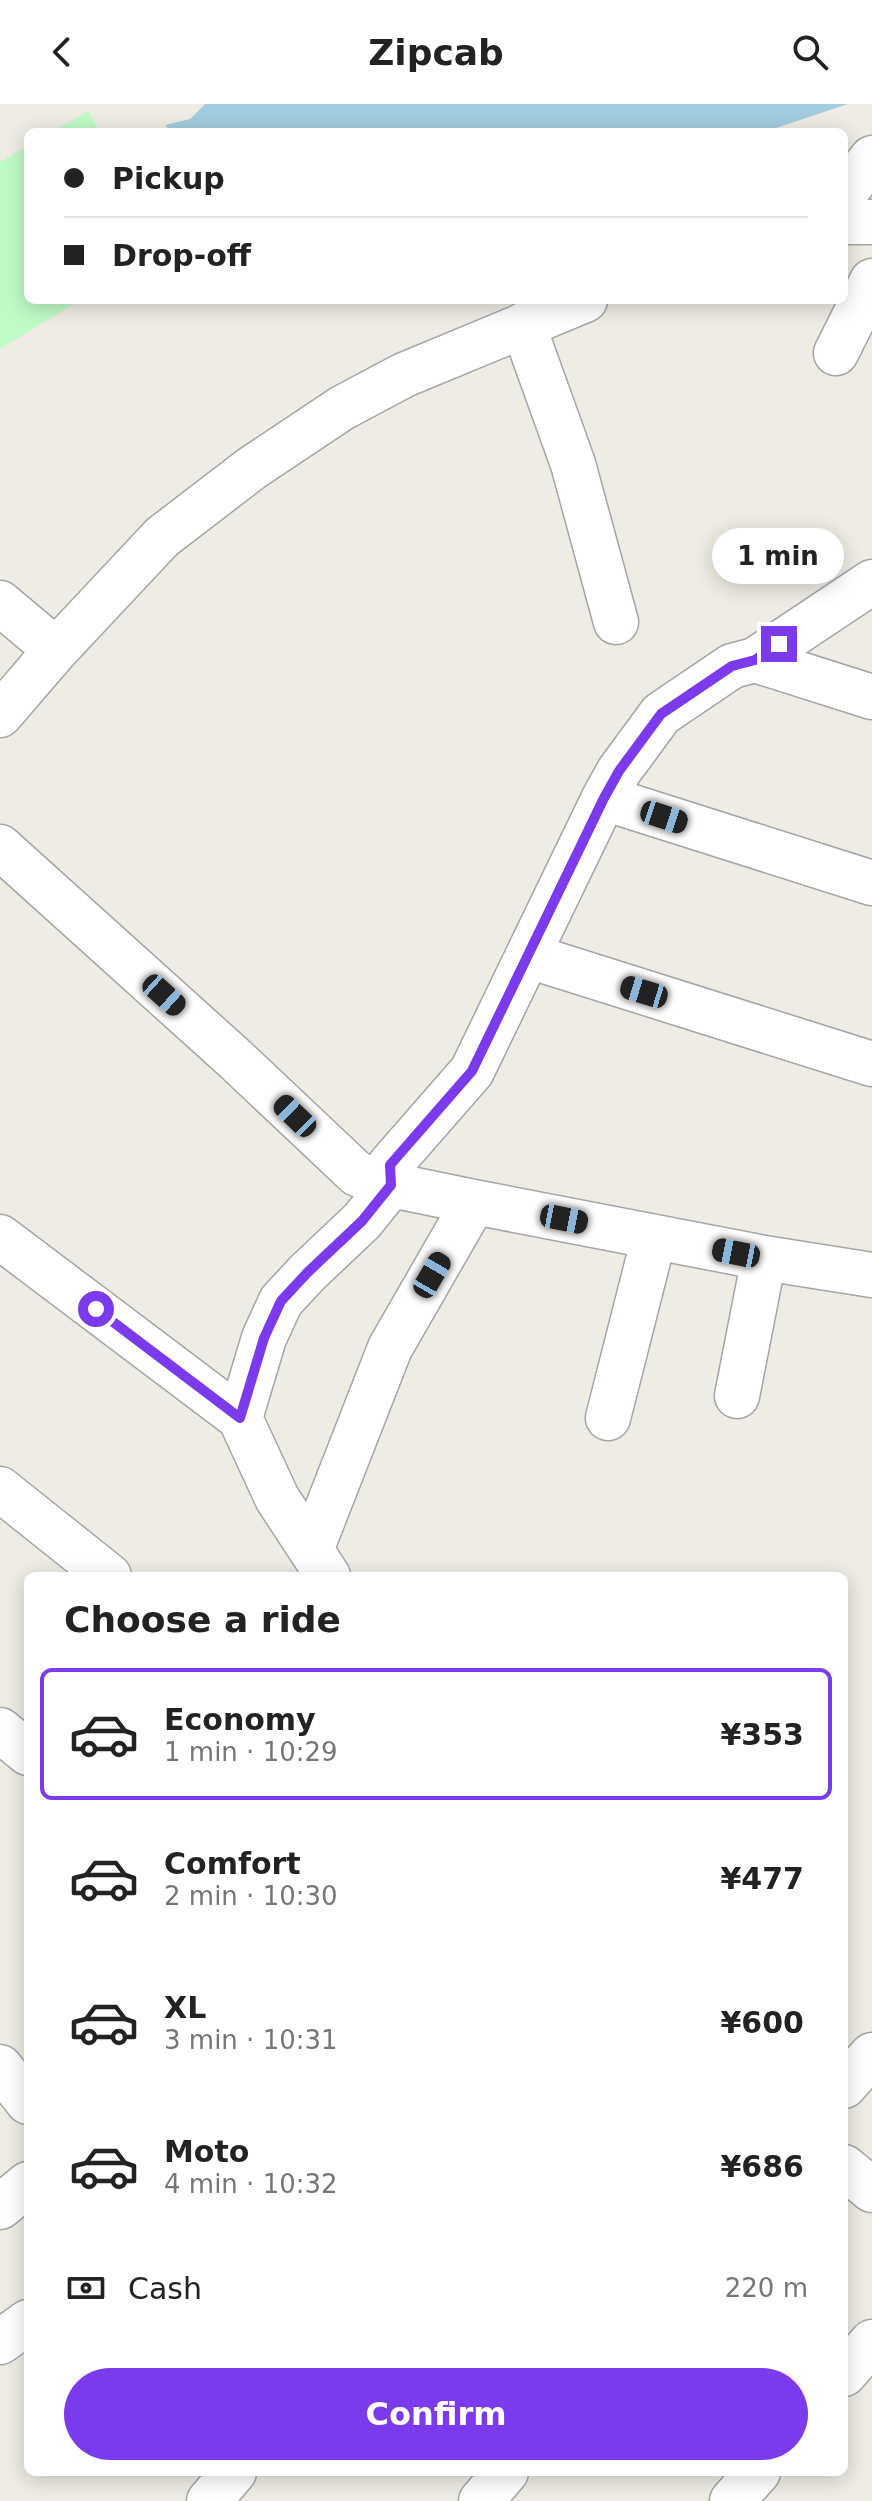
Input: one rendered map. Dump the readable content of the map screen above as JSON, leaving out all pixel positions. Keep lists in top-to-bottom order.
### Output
{
  "page": {
    "header": "Zipcab",
    "banner": ["Pickup", "Drop-off"],
    "bubble": "1 min",
    "heading": "Choose a ride",
    "list": [
      {
        "name": "Economy",
        "note": "1 min · 10:29",
        "value": "¥353"
      },
      {
        "name": "Comfort",
        "note": "2 min · 10:30",
        "value": "¥477"
      },
      {
        "name": "XL",
        "note": "3 min · 10:31",
        "value": "¥600"
      },
      {
        "name": "Moto",
        "note": "4 min · 10:32",
        "value": "¥686"
      }
    ],
    "pay": ["Cash", "220 m"],
    "buttons": "Confirm"
  }
}
